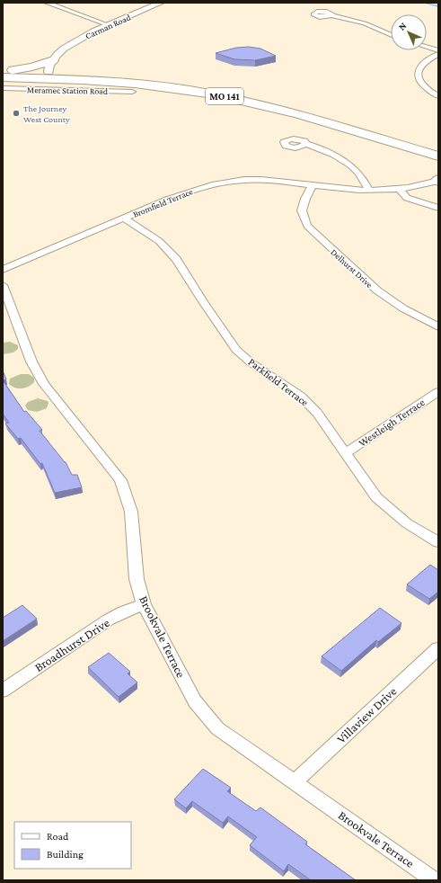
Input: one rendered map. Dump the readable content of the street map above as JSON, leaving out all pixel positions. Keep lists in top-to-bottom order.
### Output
{
  "streets": {
    "highway": ["MO 141"],
    "street": [
      "Carman Road",
      "Meramec Station Road",
      "Bromfield Terrace",
      "Delhurst Drive",
      "Parkfield Terrace",
      "Westleigh Terrace",
      "Brookvale Terrace",
      "Broadhurst Drive",
      "Villaview Drive"
    ]
  },
  "crossings": [
    ["Carman Road", "MO 141"],
    ["Bromfield Terrace", "Delhurst Drive"],
    ["Bromfield Terrace", "Parkfield Terrace"],
    ["Parkfield Terrace", "Westleigh Terrace"],
    ["Brookvale Terrace", "Broadhurst Drive"],
    ["Brookvale Terrace", "Villaview Drive"]
  ],
  "places": ["The Journey West County"],
  "legend": ["Road", "Building"],
  "north": "top left"
}
